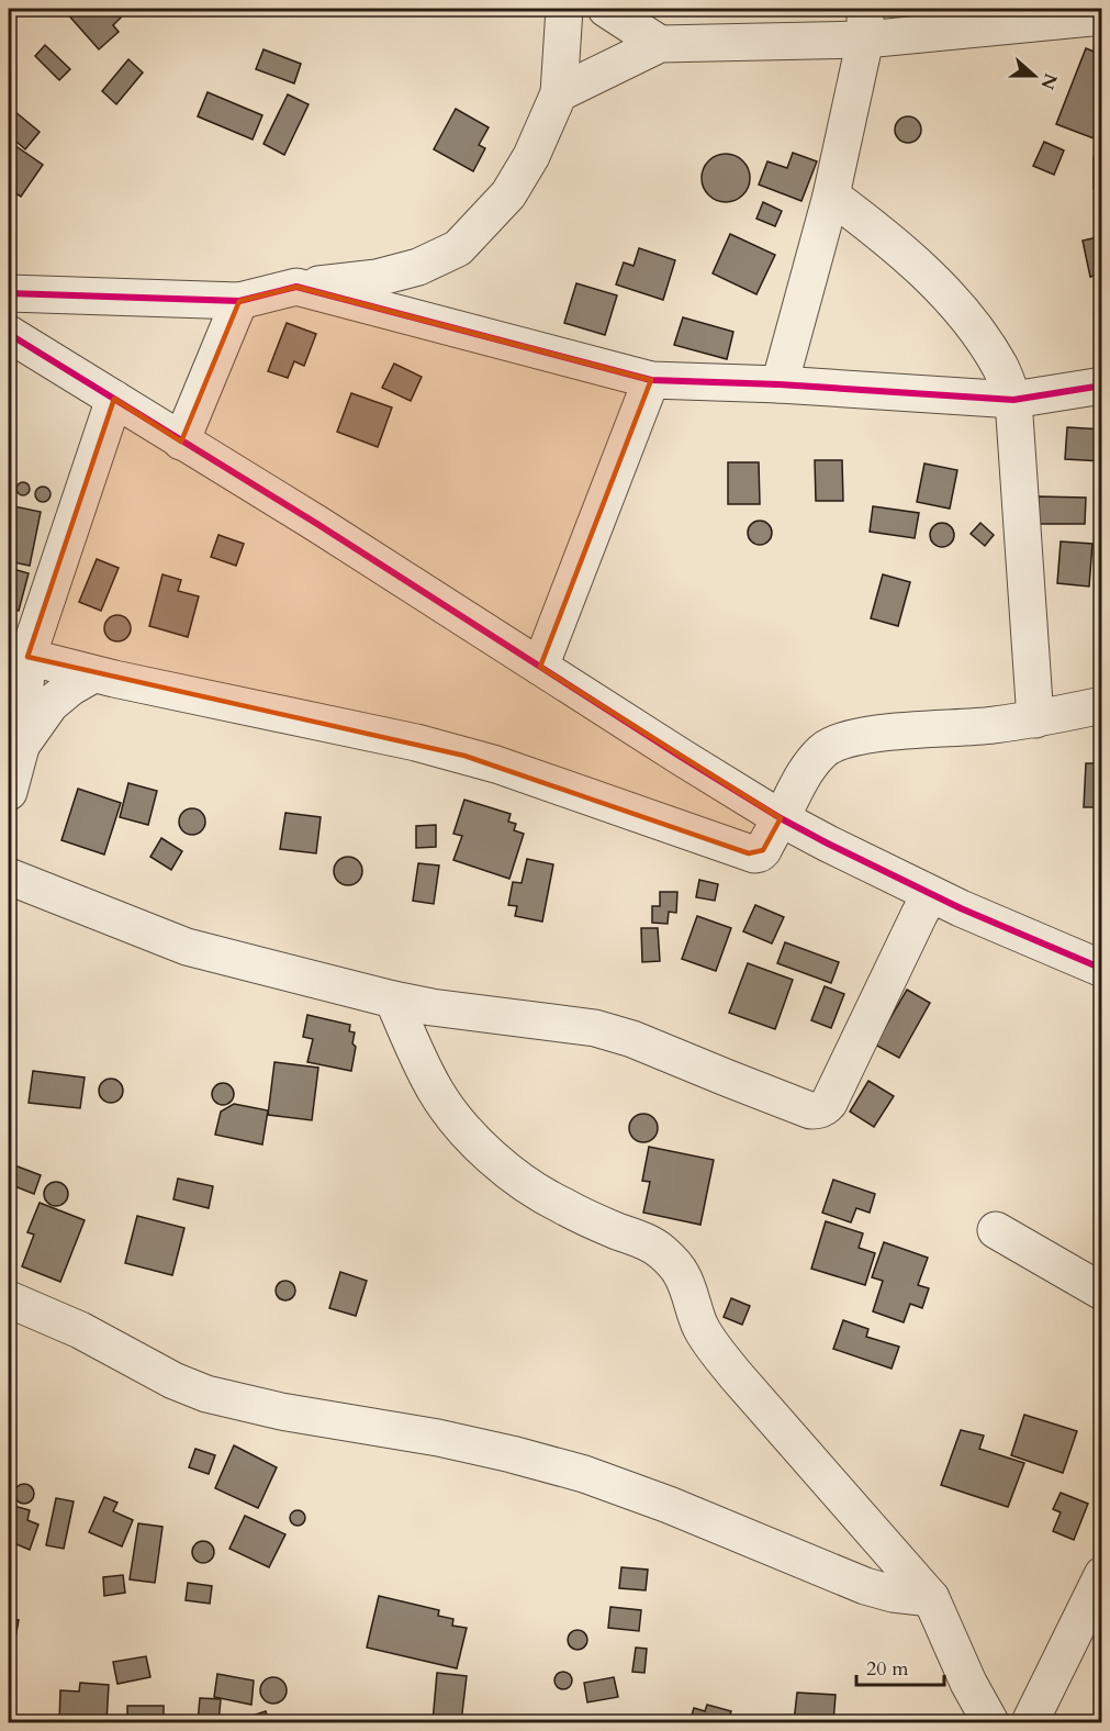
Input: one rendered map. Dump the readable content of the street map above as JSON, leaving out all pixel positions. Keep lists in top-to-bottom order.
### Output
{
  "scale_bar": "20 m",
  "north": "right"
}
